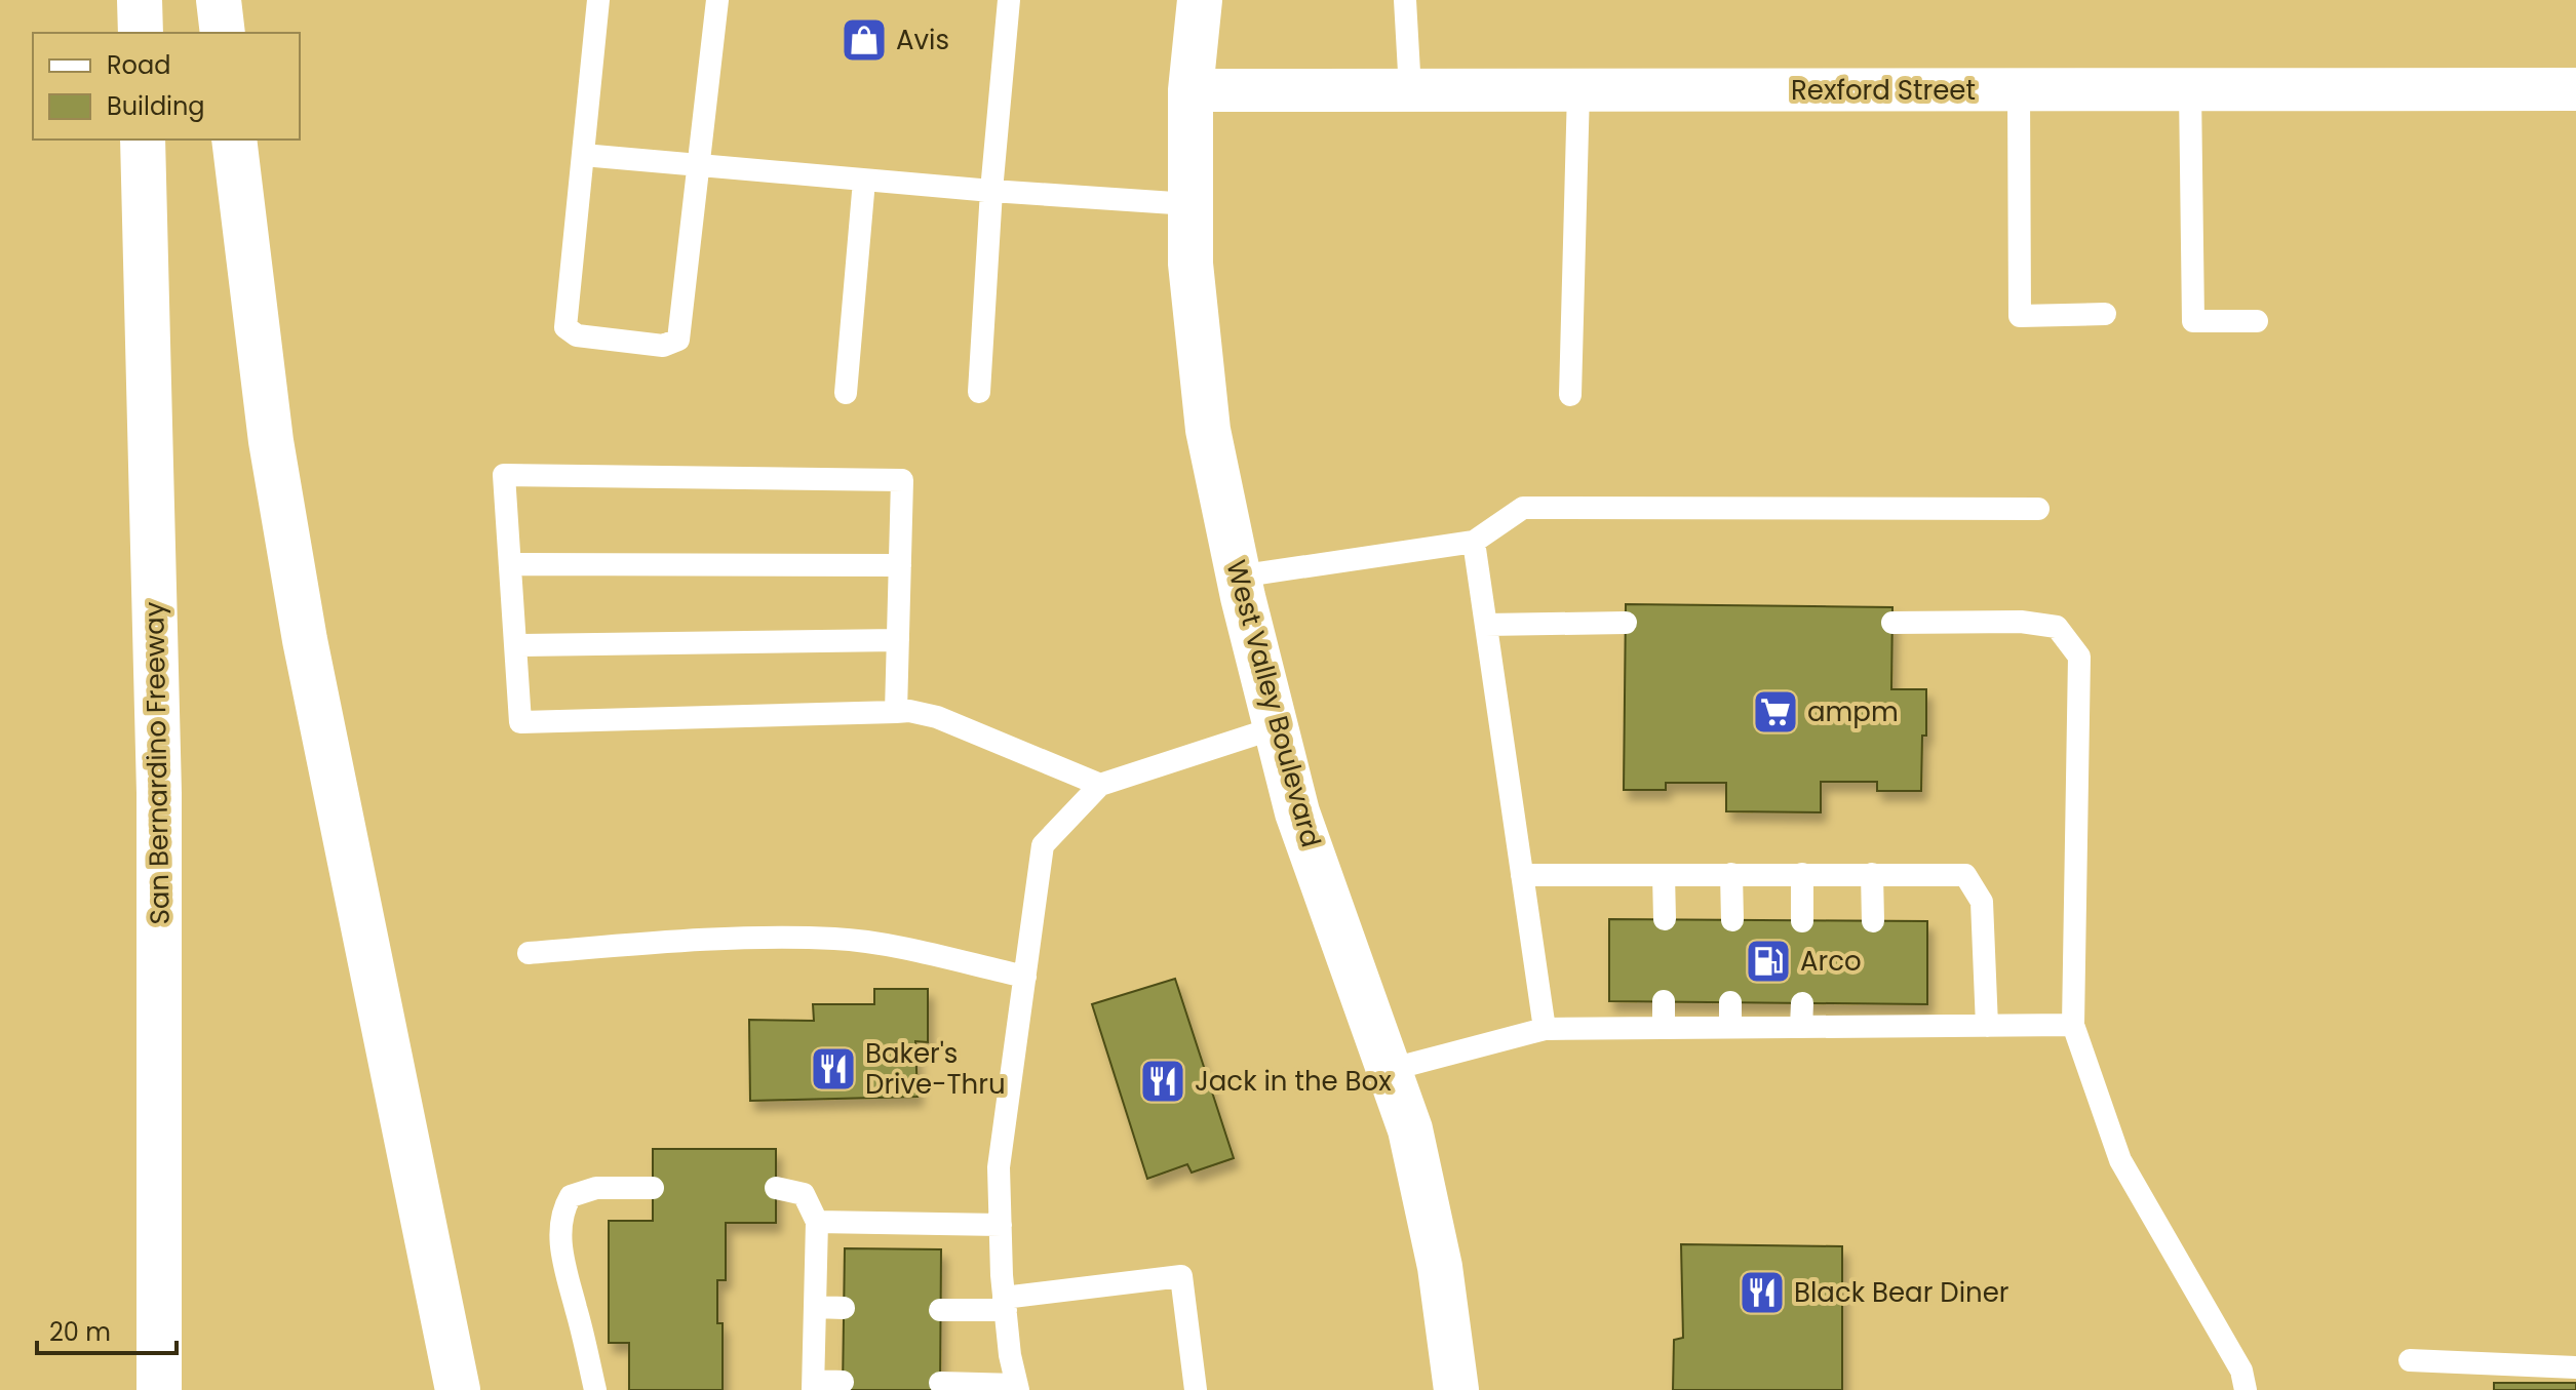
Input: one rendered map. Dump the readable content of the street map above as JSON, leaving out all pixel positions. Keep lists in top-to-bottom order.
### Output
{
  "streets": {
    "main road": ["West Valley Boulevard", "San Bernardino Freeway"],
    "street": ["Rexford Street"]
  },
  "crossings": [
    ["Rexford Street", "West Valley Boulevard"]
  ],
  "places": {
    "shop": ["Avis"],
    "supermarket": ["ampm"],
    "fuel station": ["Arco"],
    "restaurant": ["Baker's Drive-Thru", "Jack in the Box", "Black Bear Diner"]
  },
  "legend": ["Road", "Building"],
  "scale_bar": "20 m"
}
